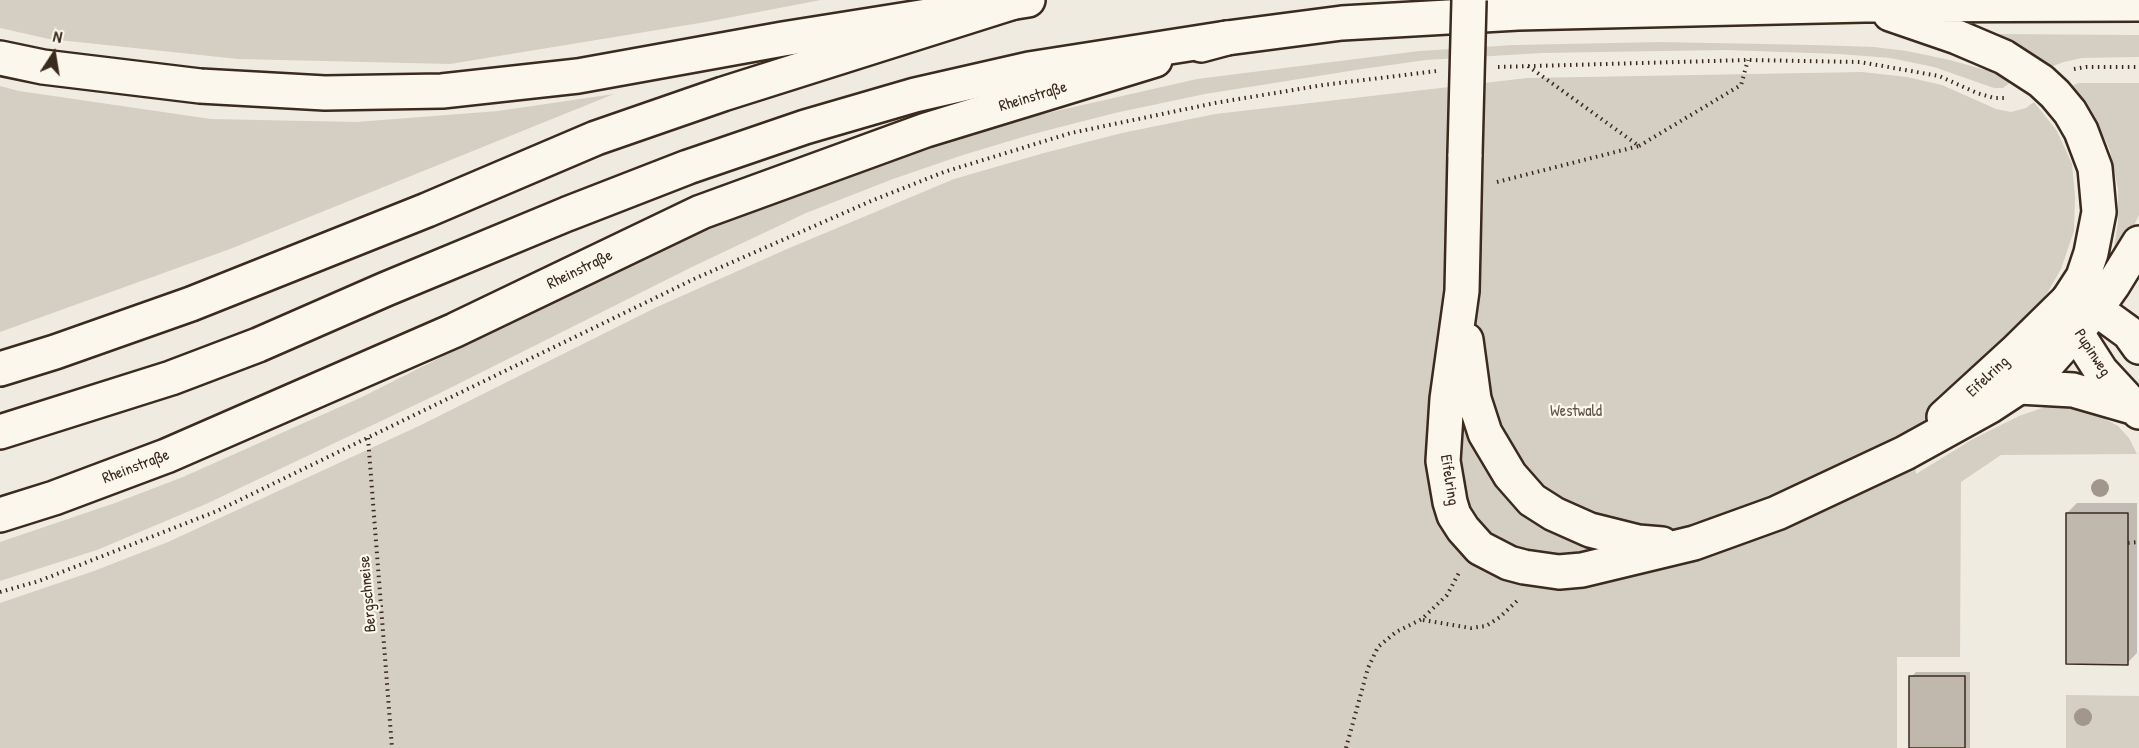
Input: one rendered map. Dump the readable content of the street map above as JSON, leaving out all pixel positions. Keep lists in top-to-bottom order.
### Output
{
  "streets": {
    "main road": ["Rheinstraße", "Pupinweg", "Eifelring"],
    "path": ["Bergschneise"]
  },
  "crossings": [
    ["Pupinweg", "Eifelring"]
  ],
  "parks": ["Westwald"],
  "north": "top"
}
